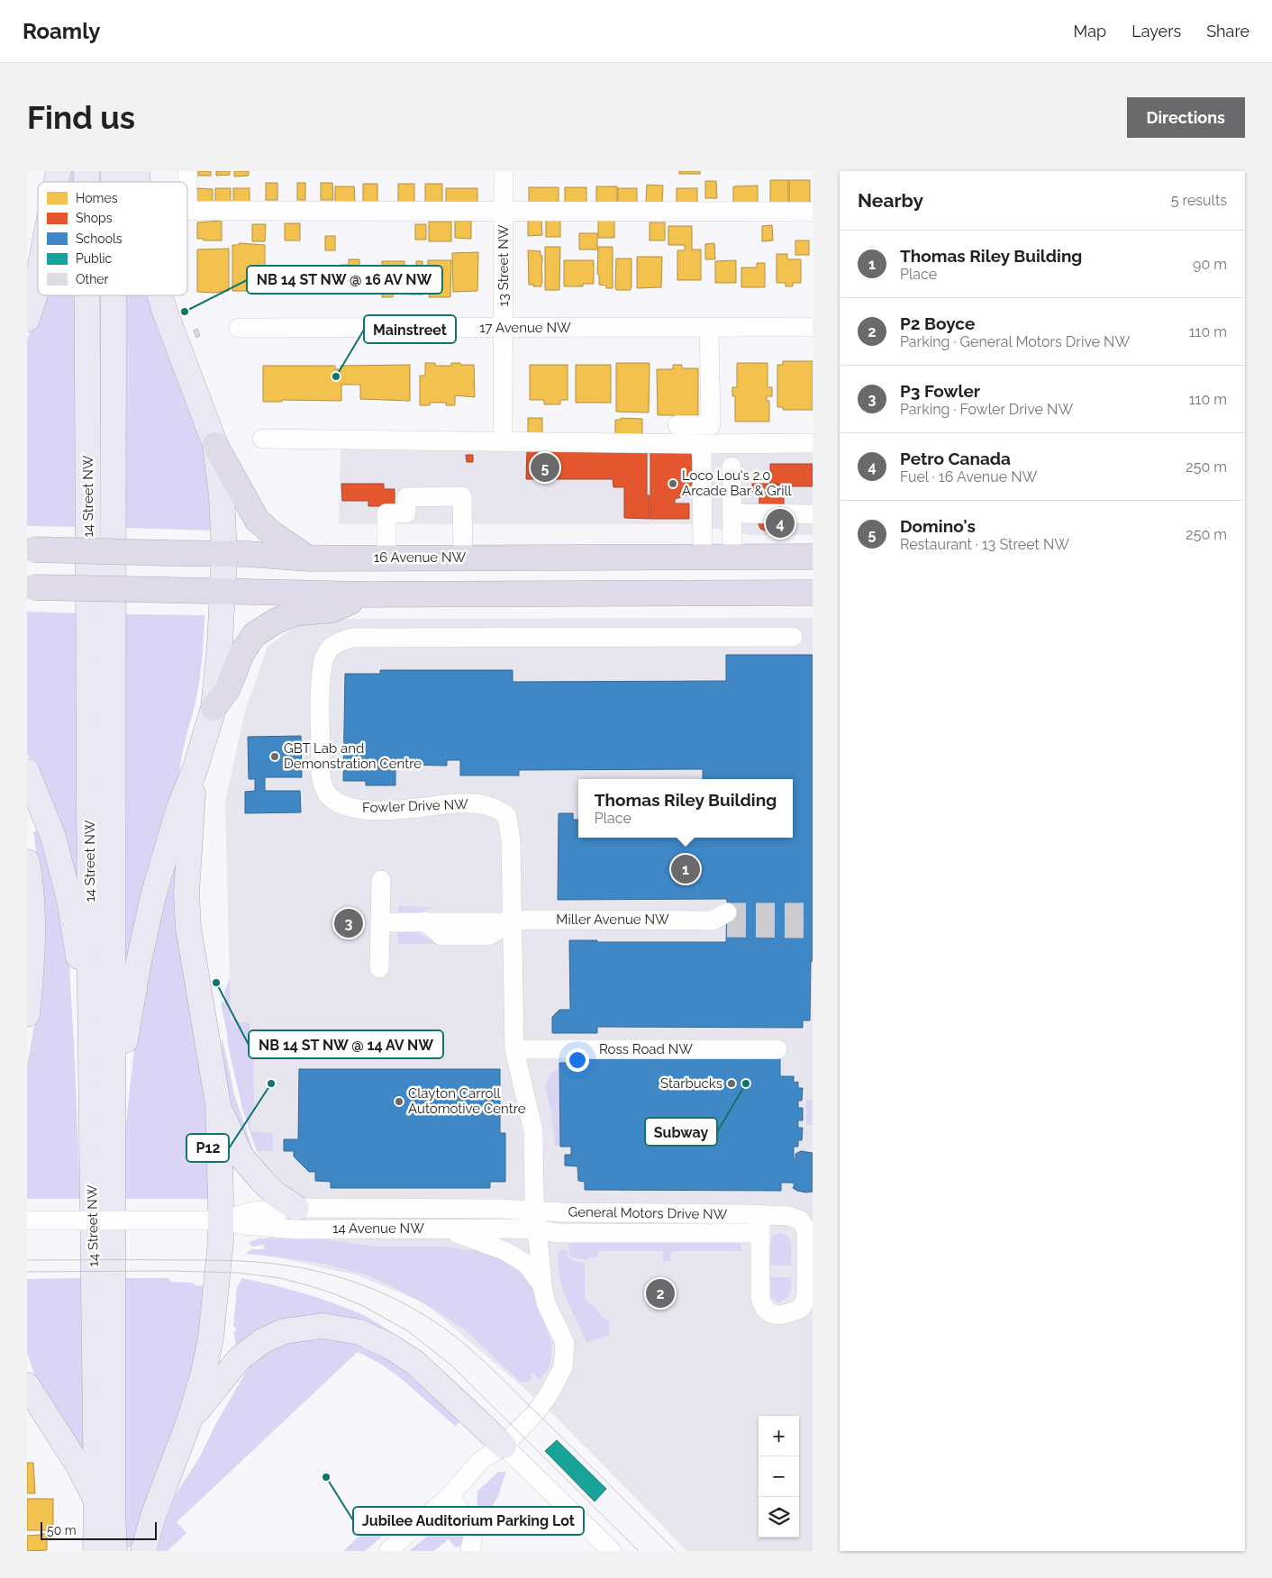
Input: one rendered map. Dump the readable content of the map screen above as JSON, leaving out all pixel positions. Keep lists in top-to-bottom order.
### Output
{
  "streets": {
    "highway": ["16 Avenue NW"],
    "main road": ["14 Street NW"],
    "street": [
      "13 Street NW",
      "17 Avenue NW",
      "Fowler Drive NW",
      "Miller Avenue NW",
      "Ross Road NW",
      "General Motors Drive NW",
      "14 Avenue NW"
    ]
  },
  "crossings": [
    ["13 Street NW", "17 Avenue NW"],
    ["Fowler Drive NW", "Miller Avenue NW"],
    ["Fowler Drive NW", "Ross Road NW"],
    ["Fowler Drive NW", "General Motors Drive NW"],
    ["Fowler Drive NW", "14 Avenue NW"],
    ["General Motors Drive NW", "14 Avenue NW"]
  ],
  "places": [
    "NB 14 ST NW @ 16 AV NW",
    "Mainstreet",
    "Loco Lou's 2.0 Arcade Bar & Grill",
    "GBT Lab and Demonstration Centre",
    "NB 14 ST NW @ 14 AV NW",
    "P12",
    "Starbucks",
    "Subway",
    "Clayton Carroll Automotive Centre",
    "Jubilee Auditorium Parking Lot"
  ],
  "legend": [
    "Homes",
    "Shops",
    "Schools",
    "Public",
    "Other"
  ],
  "scale_bar": "50 m",
  "page": {
    "header": "Roamly",
    "nav": ["Map", "Layers", "Share"],
    "buttons": "Directions",
    "title": "Find us",
    "heading": ["Nearby", "5 results"],
    "list": [
      {
        "mark": "1",
        "name": "Thomas Riley Building",
        "note": "Place",
        "value": "90 m"
      },
      {
        "mark": "2",
        "name": "P2 Boyce",
        "note": "Parking · General Motors Drive NW",
        "value": "110 m"
      },
      {
        "mark": "3",
        "name": "P3 Fowler",
        "note": "Parking · Fowler Drive NW",
        "value": "110 m"
      },
      {
        "mark": "4",
        "name": "Petro Canada",
        "note": "Fuel · 16 Avenue NW",
        "value": "250 m"
      },
      {
        "mark": "5",
        "name": "Domino's",
        "note": "Restaurant · 13 Street NW",
        "value": "250 m"
      }
    ],
    "pins": [
      "5",
      "4",
      "1",
      "3",
      "2"
    ],
    "popup": ["Thomas Riley Building", "Place"],
    "map_buttons": ["+", "−"],
    "scale": "50 m"
  }
}
